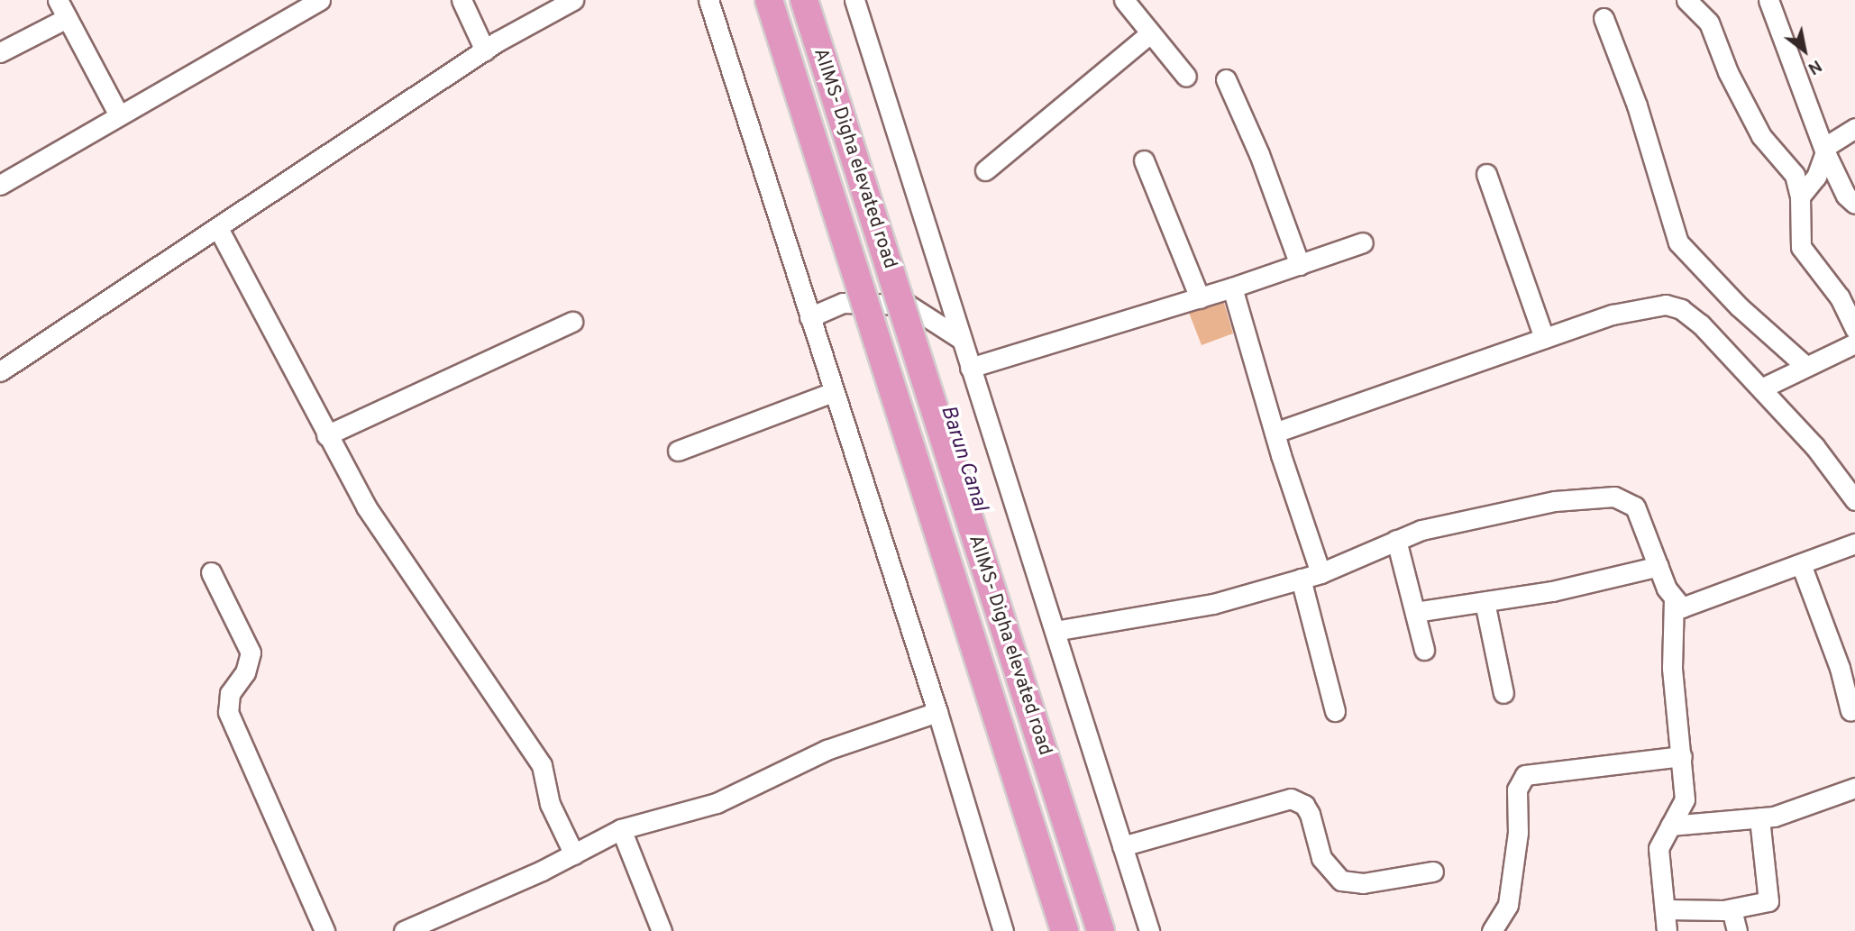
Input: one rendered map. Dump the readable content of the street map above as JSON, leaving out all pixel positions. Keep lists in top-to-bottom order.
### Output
{
  "streets": {
    "highway": ["AIIMS- Digha elevated road"]
  },
  "water": ["Barun Canal"],
  "north": "bottom right"
}
